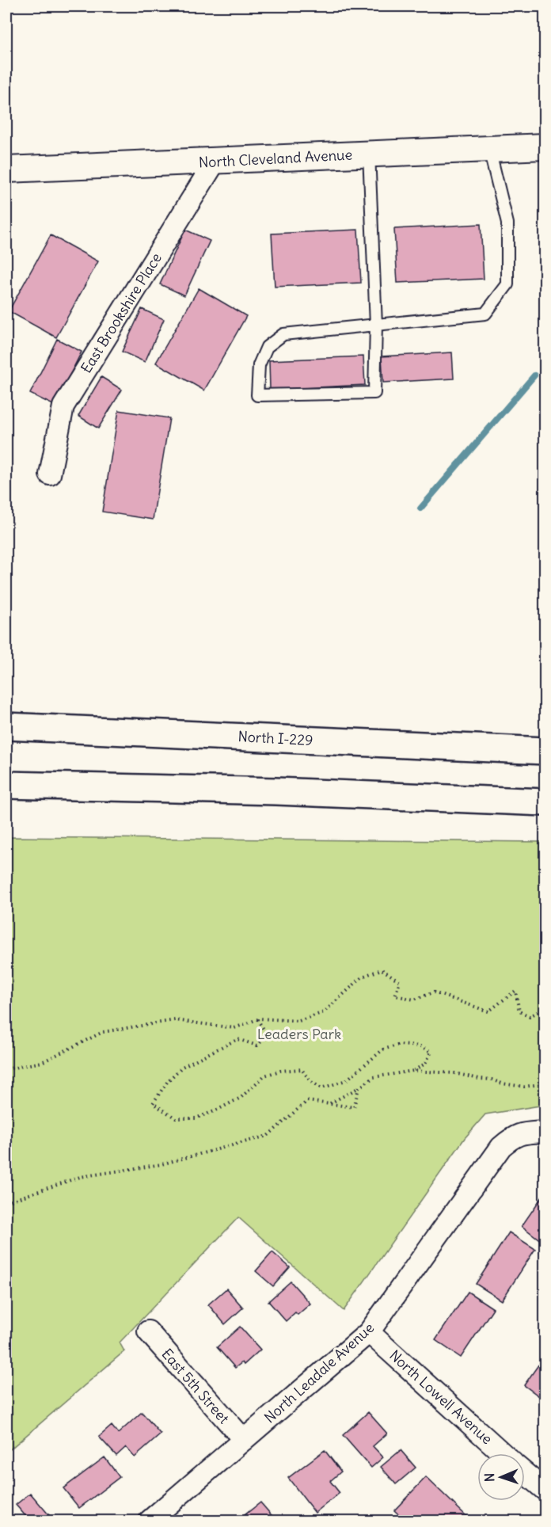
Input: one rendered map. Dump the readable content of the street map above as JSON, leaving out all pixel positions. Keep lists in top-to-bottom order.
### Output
{
  "streets": {
    "highway": ["North I-229"],
    "street": [
      "North Cleveland Avenue",
      "East Brookshire Place",
      "North Leadale Avenue",
      "East 5th Street",
      "North Lowell Avenue"
    ]
  },
  "crossings": [
    ["North Cleveland Avenue", "East Brookshire Place"],
    ["North Leadale Avenue", "East 5th Street"],
    ["North Leadale Avenue", "North Lowell Avenue"]
  ],
  "parks": ["Leaders Park"],
  "north": "left"
}
